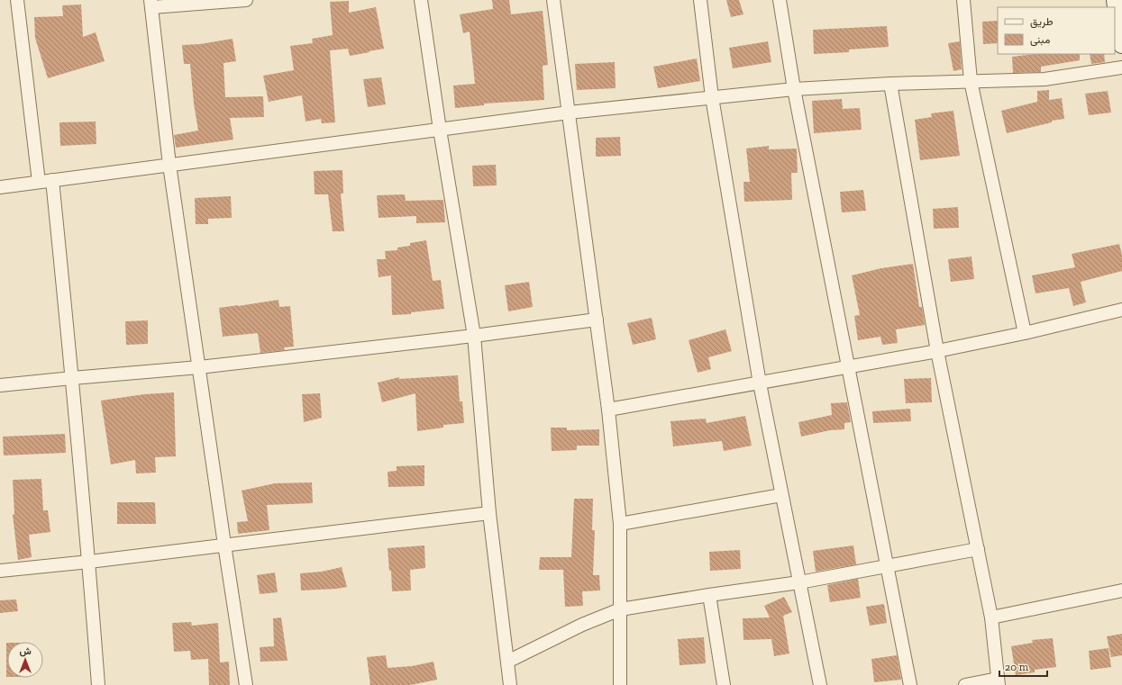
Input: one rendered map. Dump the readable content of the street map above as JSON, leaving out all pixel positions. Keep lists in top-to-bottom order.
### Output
{
  "legend": ["طريق", "مبنى"],
  "scale_bar": "20 m",
  "north": "top"
}
